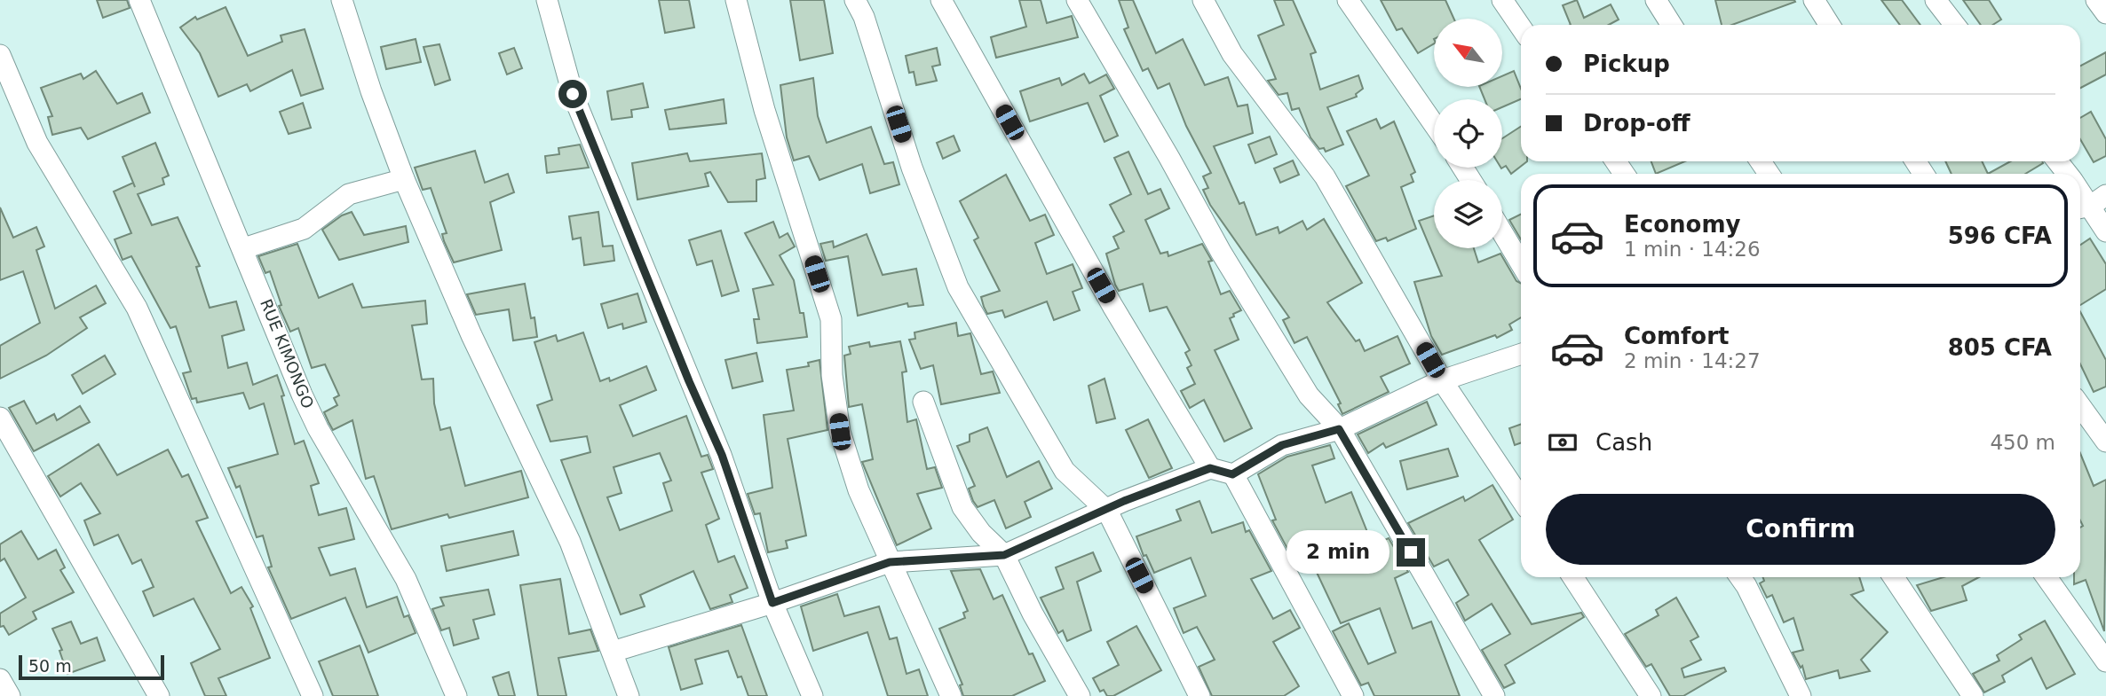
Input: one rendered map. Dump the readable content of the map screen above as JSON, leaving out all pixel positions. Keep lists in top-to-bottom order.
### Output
{
  "streets": {
    "street": ["RUE KIMONGO"]
  },
  "scale_bar": "50 m",
  "north": "top left",
  "page": {
    "banner": ["Pickup", "Drop-off"],
    "list": [
      {
        "name": "Economy",
        "note": "1 min · 14:26",
        "value": "596 CFA"
      },
      {
        "name": "Comfort",
        "note": "2 min · 14:27",
        "value": "805 CFA"
      }
    ],
    "pay": ["Cash", "450 m"],
    "buttons": "Confirm",
    "bubble": "2 min",
    "scale": "50 m"
  }
}
